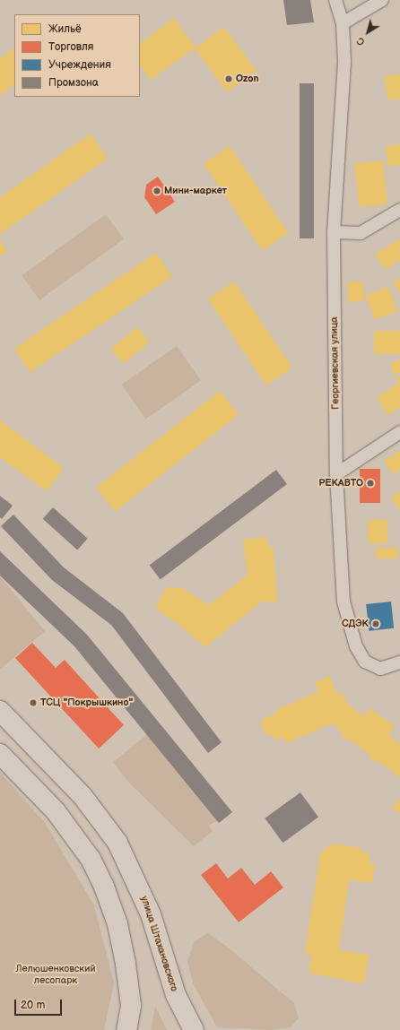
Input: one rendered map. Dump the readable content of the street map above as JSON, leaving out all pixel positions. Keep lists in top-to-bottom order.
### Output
{
  "streets": {
    "main road": ["улица Штахановского"],
    "street": ["Георгиевская улица"]
  },
  "parks": ["Лелюшенковский лесопарк"],
  "places": [
    "Ozon",
    "Мини-маркет",
    "РЕКАВТО",
    "СДЭК",
    "ТСЦ \"Покрышкино\""
  ],
  "legend": [
    "Жильё",
    "Торговля",
    "Учреждения",
    "Промзона"
  ],
  "scale_bar": "20 m",
  "north": "bottom left"
}
